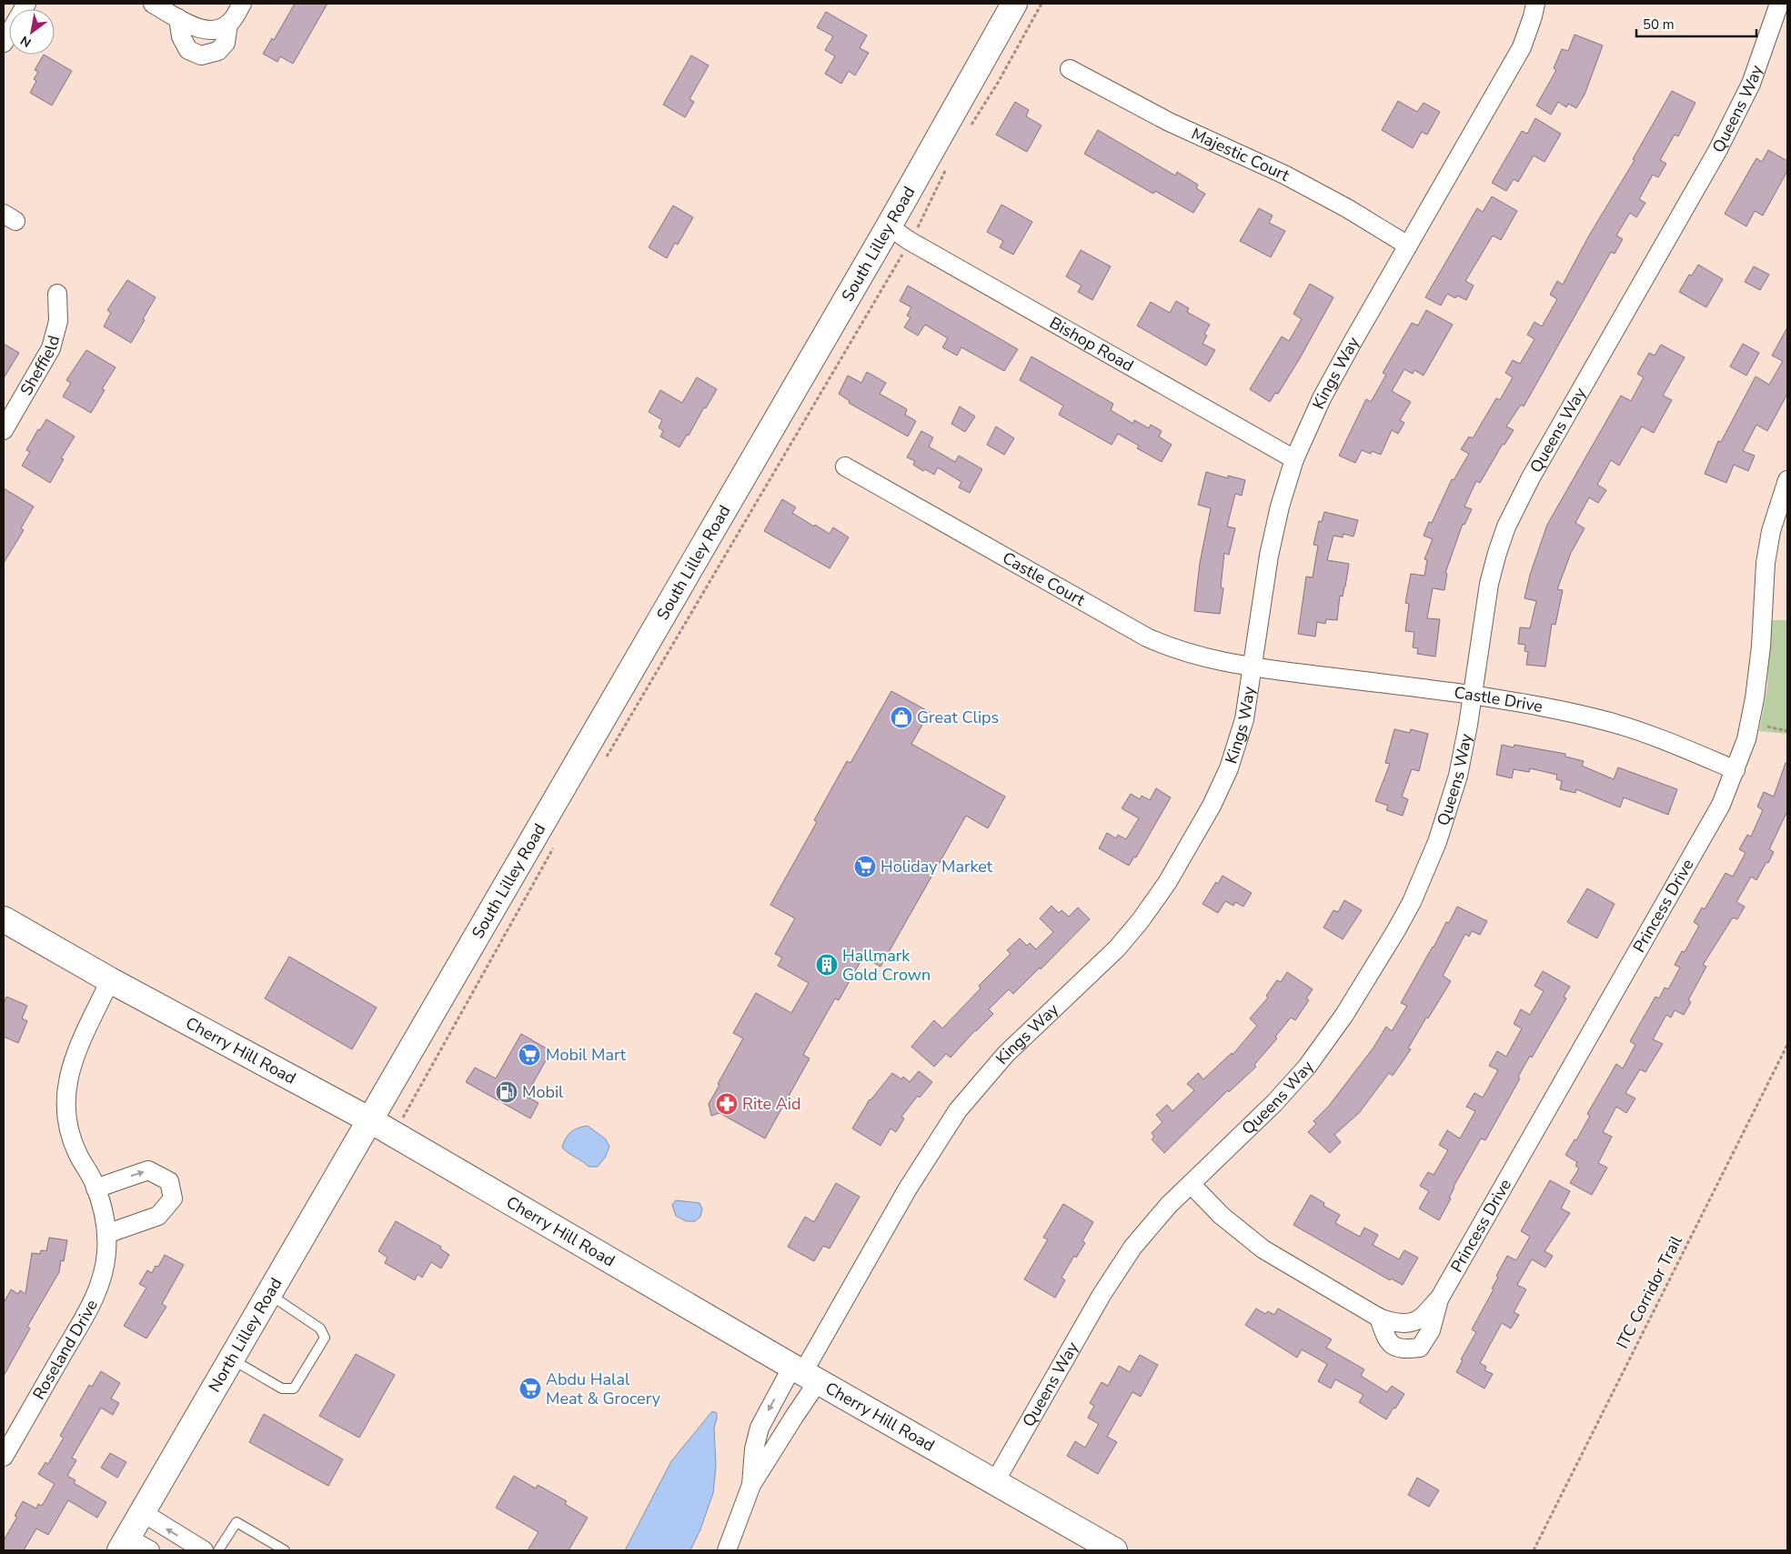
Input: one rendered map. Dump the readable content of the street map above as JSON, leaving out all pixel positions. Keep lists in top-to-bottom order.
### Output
{
  "streets": {
    "street": [
      "Queens Way",
      "Majestic Court",
      "South Lilley Road",
      "Bishop Road",
      "Sheffield",
      "Kings Way",
      "Castle Court",
      "Castle Drive",
      "Princess Drive",
      "Cherry Hill Road",
      "North Lilley Road",
      "Roseland Drive"
    ],
    "path": ["ITC Corridor Trail"]
  },
  "crossings": [
    ["Queens Way", "Castle Drive"],
    ["Queens Way", "Princess Drive"],
    ["Queens Way", "Cherry Hill Road"],
    ["Majestic Court", "Kings Way"],
    ["South Lilley Road", "Bishop Road"],
    ["South Lilley Road", "Cherry Hill Road"],
    ["South Lilley Road", "North Lilley Road"],
    ["Bishop Road", "Kings Way"],
    ["Kings Way", "Castle Court"],
    ["Kings Way", "Castle Drive"],
    ["Kings Way", "Cherry Hill Road"],
    ["Castle Court", "Castle Drive"],
    ["Castle Drive", "Princess Drive"],
    ["Cherry Hill Road", "North Lilley Road"],
    ["Cherry Hill Road", "Roseland Drive"]
  ],
  "places": {
    "shop": ["Great Clips"],
    "supermarket": ["Holiday Market", "Mobil Mart", "Abdu Halal Meat & Grocery"],
    "building": ["Hallmark Gold Crown"],
    "fuel station": ["Mobil"],
    "pharmacy": ["Rite Aid"]
  },
  "scale_bar": "50 m",
  "north": "bottom left"
}
